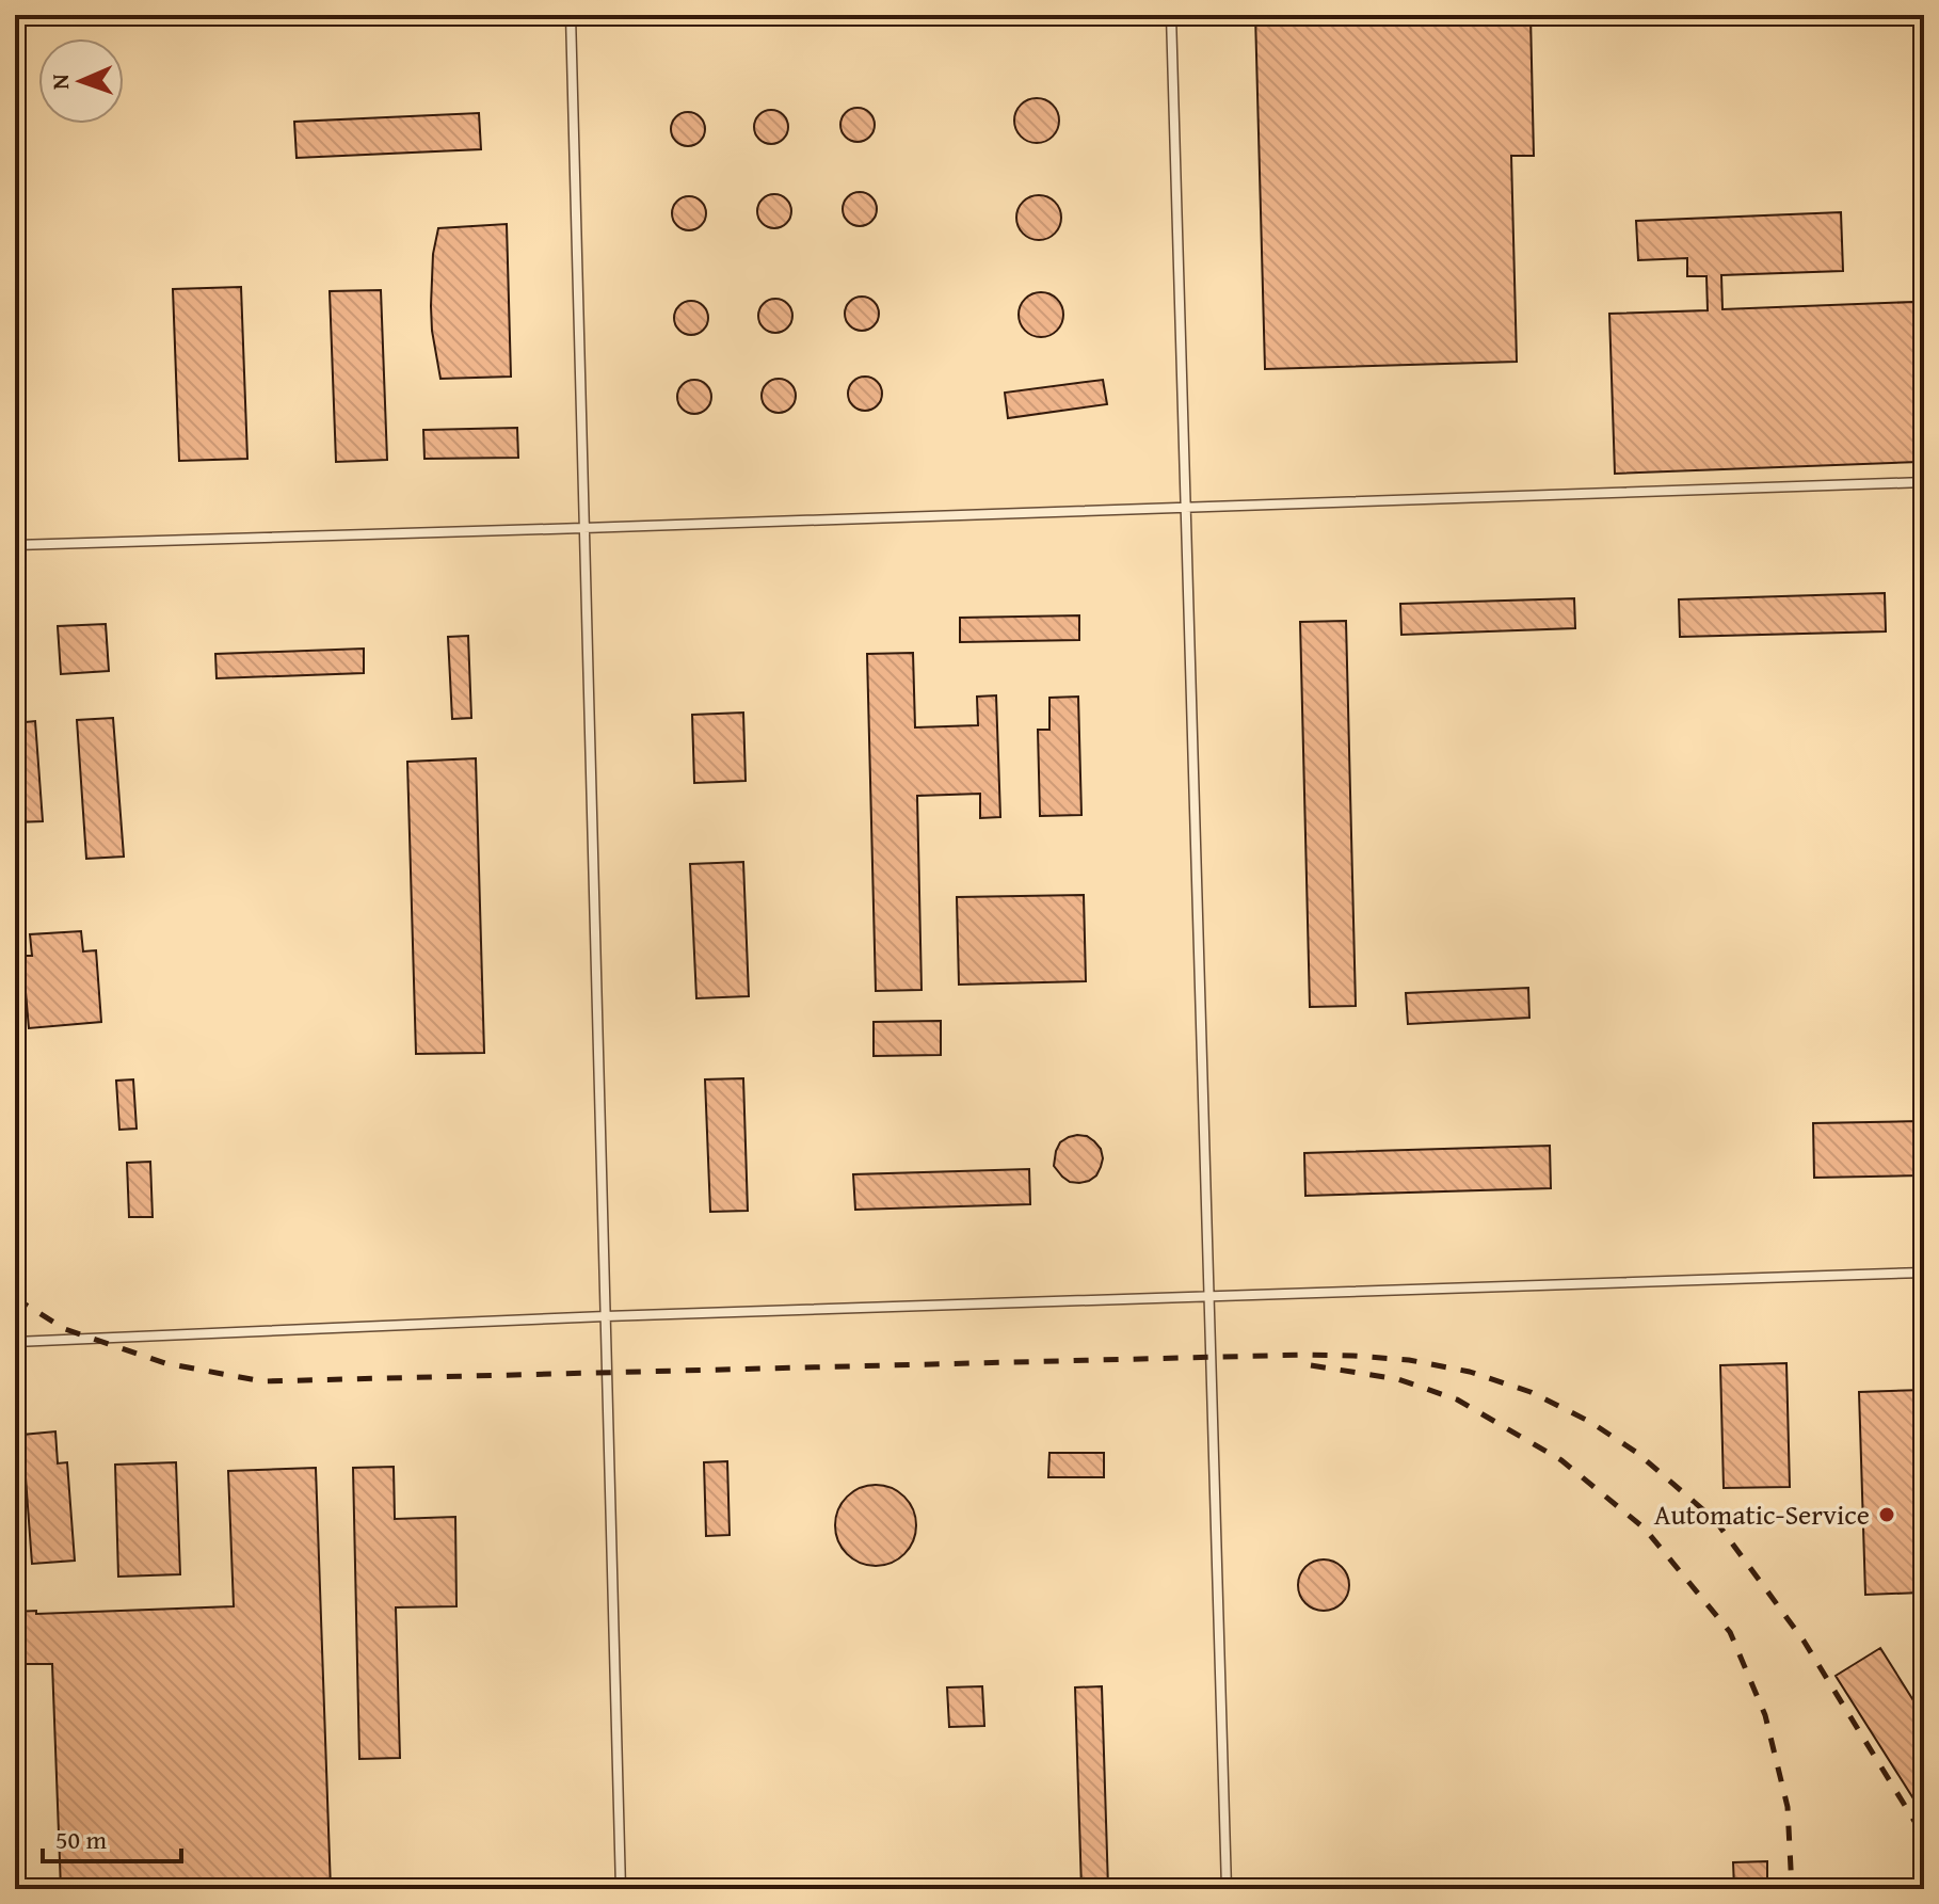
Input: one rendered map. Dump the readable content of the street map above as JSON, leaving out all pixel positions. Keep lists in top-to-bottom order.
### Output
{
  "places": ["Automatic-Service"],
  "scale_bar": "50 m",
  "north": "left"
}
